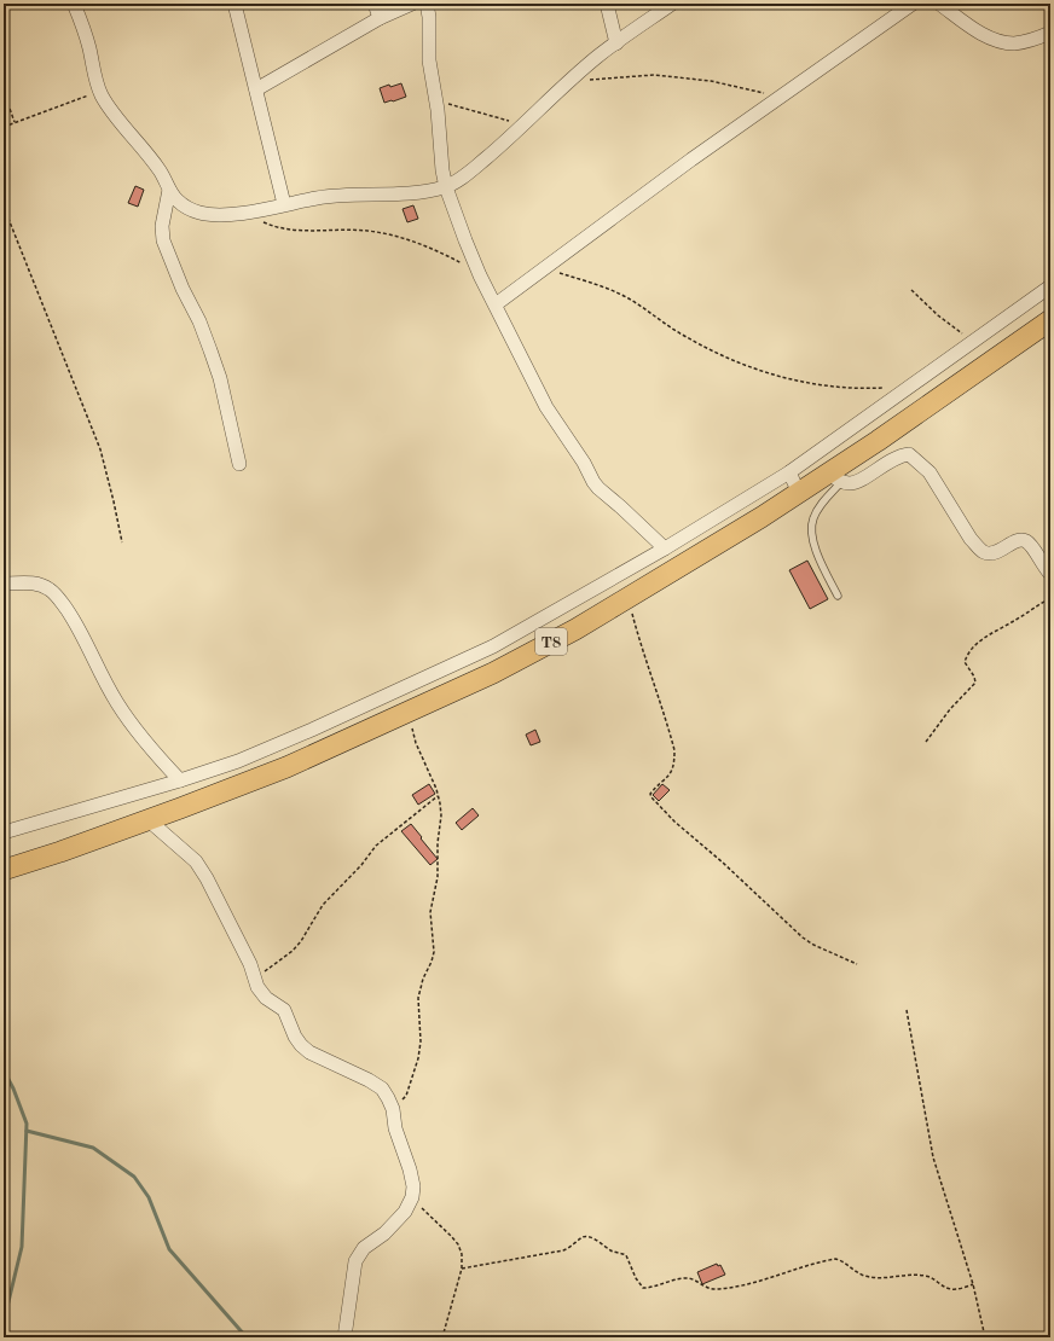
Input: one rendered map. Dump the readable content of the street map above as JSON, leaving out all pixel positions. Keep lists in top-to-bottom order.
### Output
{
  "streets": {
    "main road": ["T8"]
  }
}
